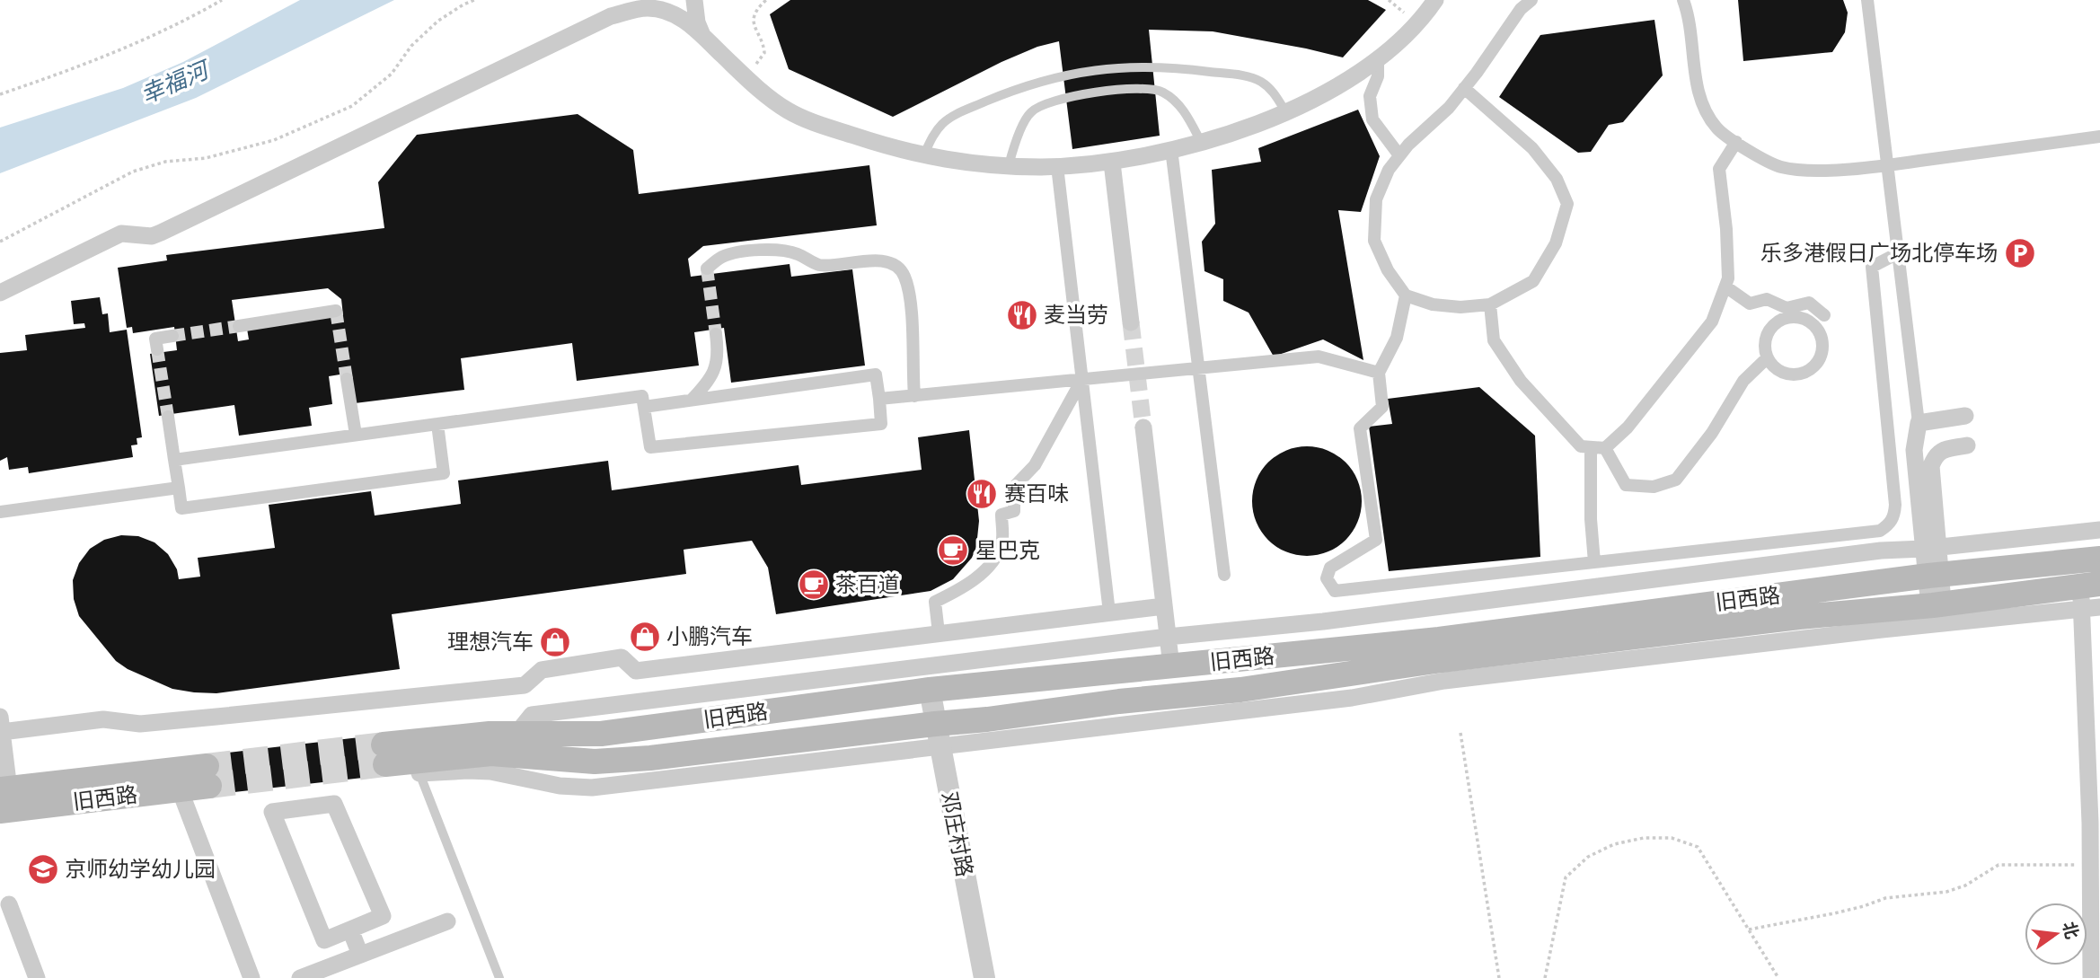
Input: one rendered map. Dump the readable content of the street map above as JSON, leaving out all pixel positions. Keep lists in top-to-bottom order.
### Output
{
  "streets": {
    "main road": ["旧西路"],
    "street": ["邓庄村路"]
  },
  "crossings": [
    ["旧西路", "邓庄村路"]
  ],
  "water": ["幸福河"],
  "places": {
    "parking": ["乐多港假日广场北停车场"],
    "restaurant": ["麦当劳", "赛百味"],
    "cafe": ["星巴克", "茶百道"],
    "shop": ["小鹏汽车", "理想汽车"],
    "school or university": ["京师幼学幼儿园"]
  },
  "north": "right"
}
